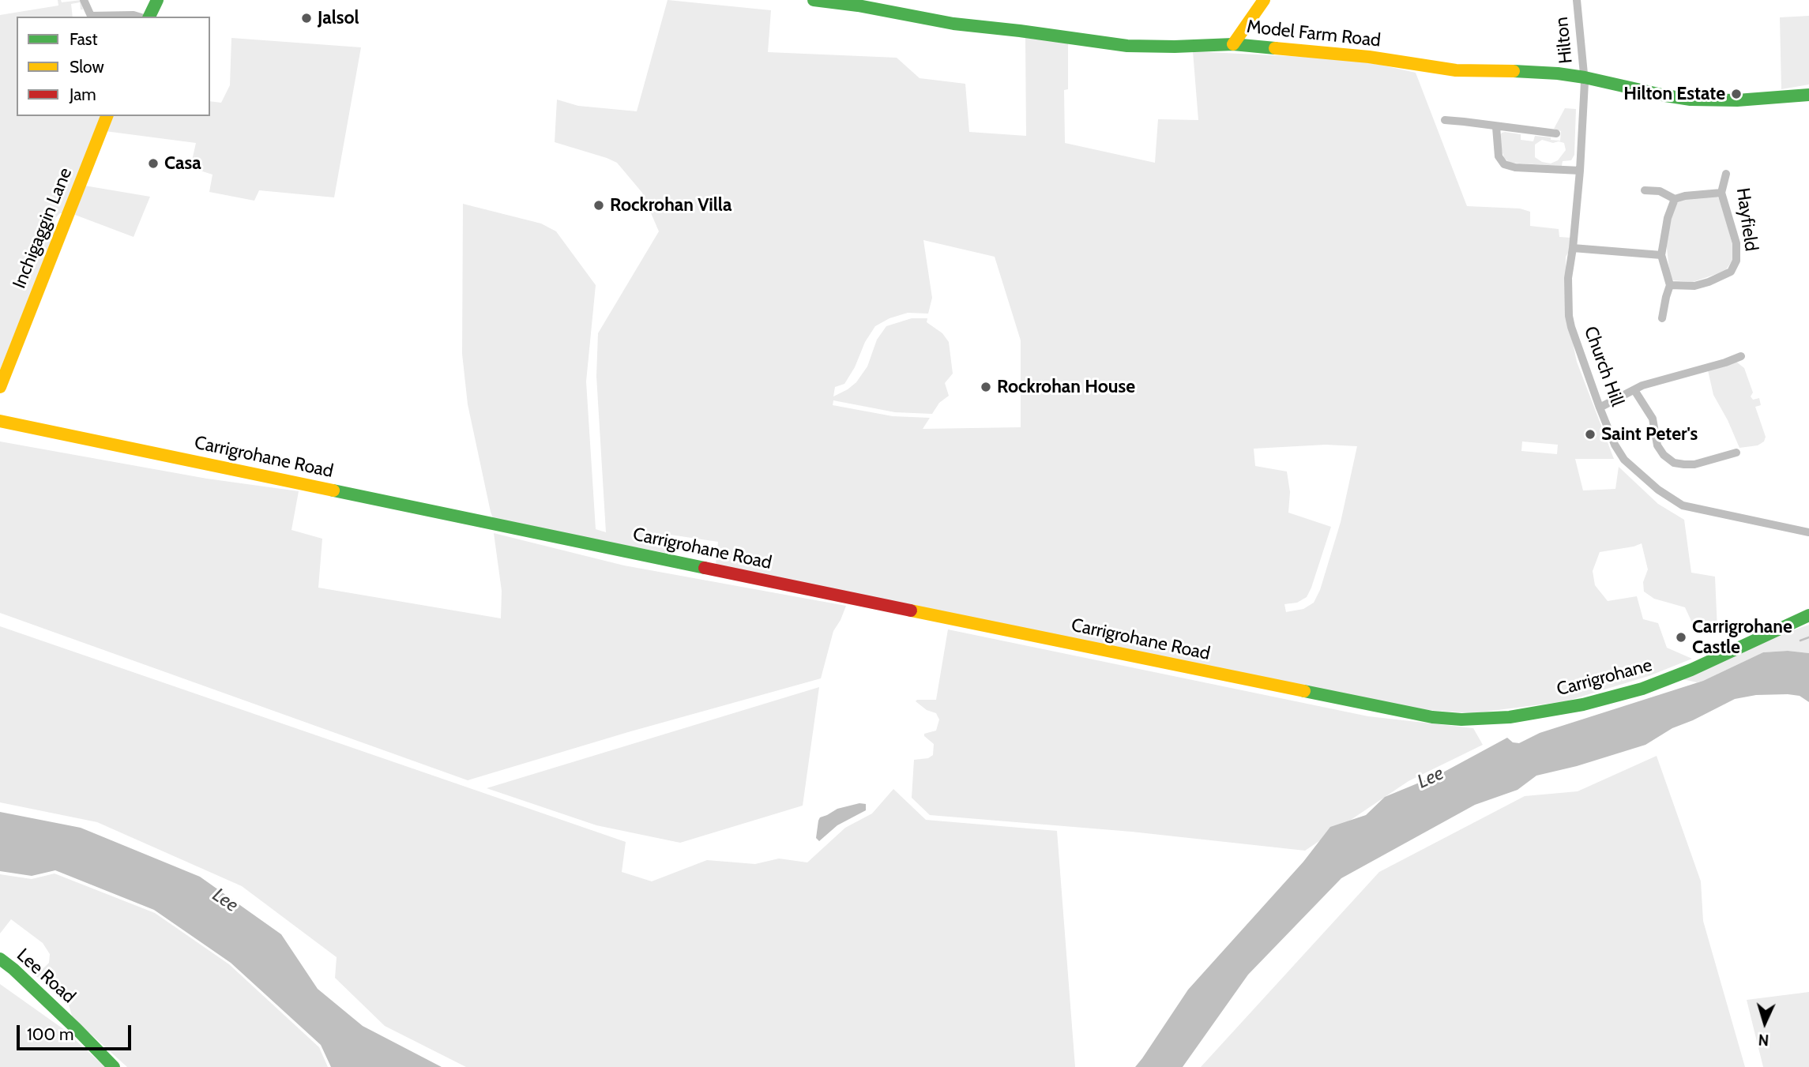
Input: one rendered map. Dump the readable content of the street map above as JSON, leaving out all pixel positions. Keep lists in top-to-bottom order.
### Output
{
  "streets": {
    "main road": [
      "Model Farm Road",
      "Inchigaggin Lane",
      "Carrigrohane Road",
      "Carrigrohane",
      "Lee Road"
    ],
    "street": ["Hilton", "Hayfield", "Church Hill"]
  },
  "crossings": [
    ["Model Farm Road", "Hilton"],
    ["Model Farm Road", "Church Hill"],
    ["Hilton", "Church Hill"],
    ["Carrigrohane Road", "Carrigrohane"]
  ],
  "water": ["Lee"],
  "places": [
    "Jalsol",
    "Hilton Estate",
    "Casa",
    "Rockrohan Villa",
    "Rockrohan House",
    "Saint Peter's",
    "Carrigrohane Castle"
  ],
  "legend": ["Fast", "Slow", "Jam"],
  "scale_bar": "100 m",
  "north": "bottom"
}
